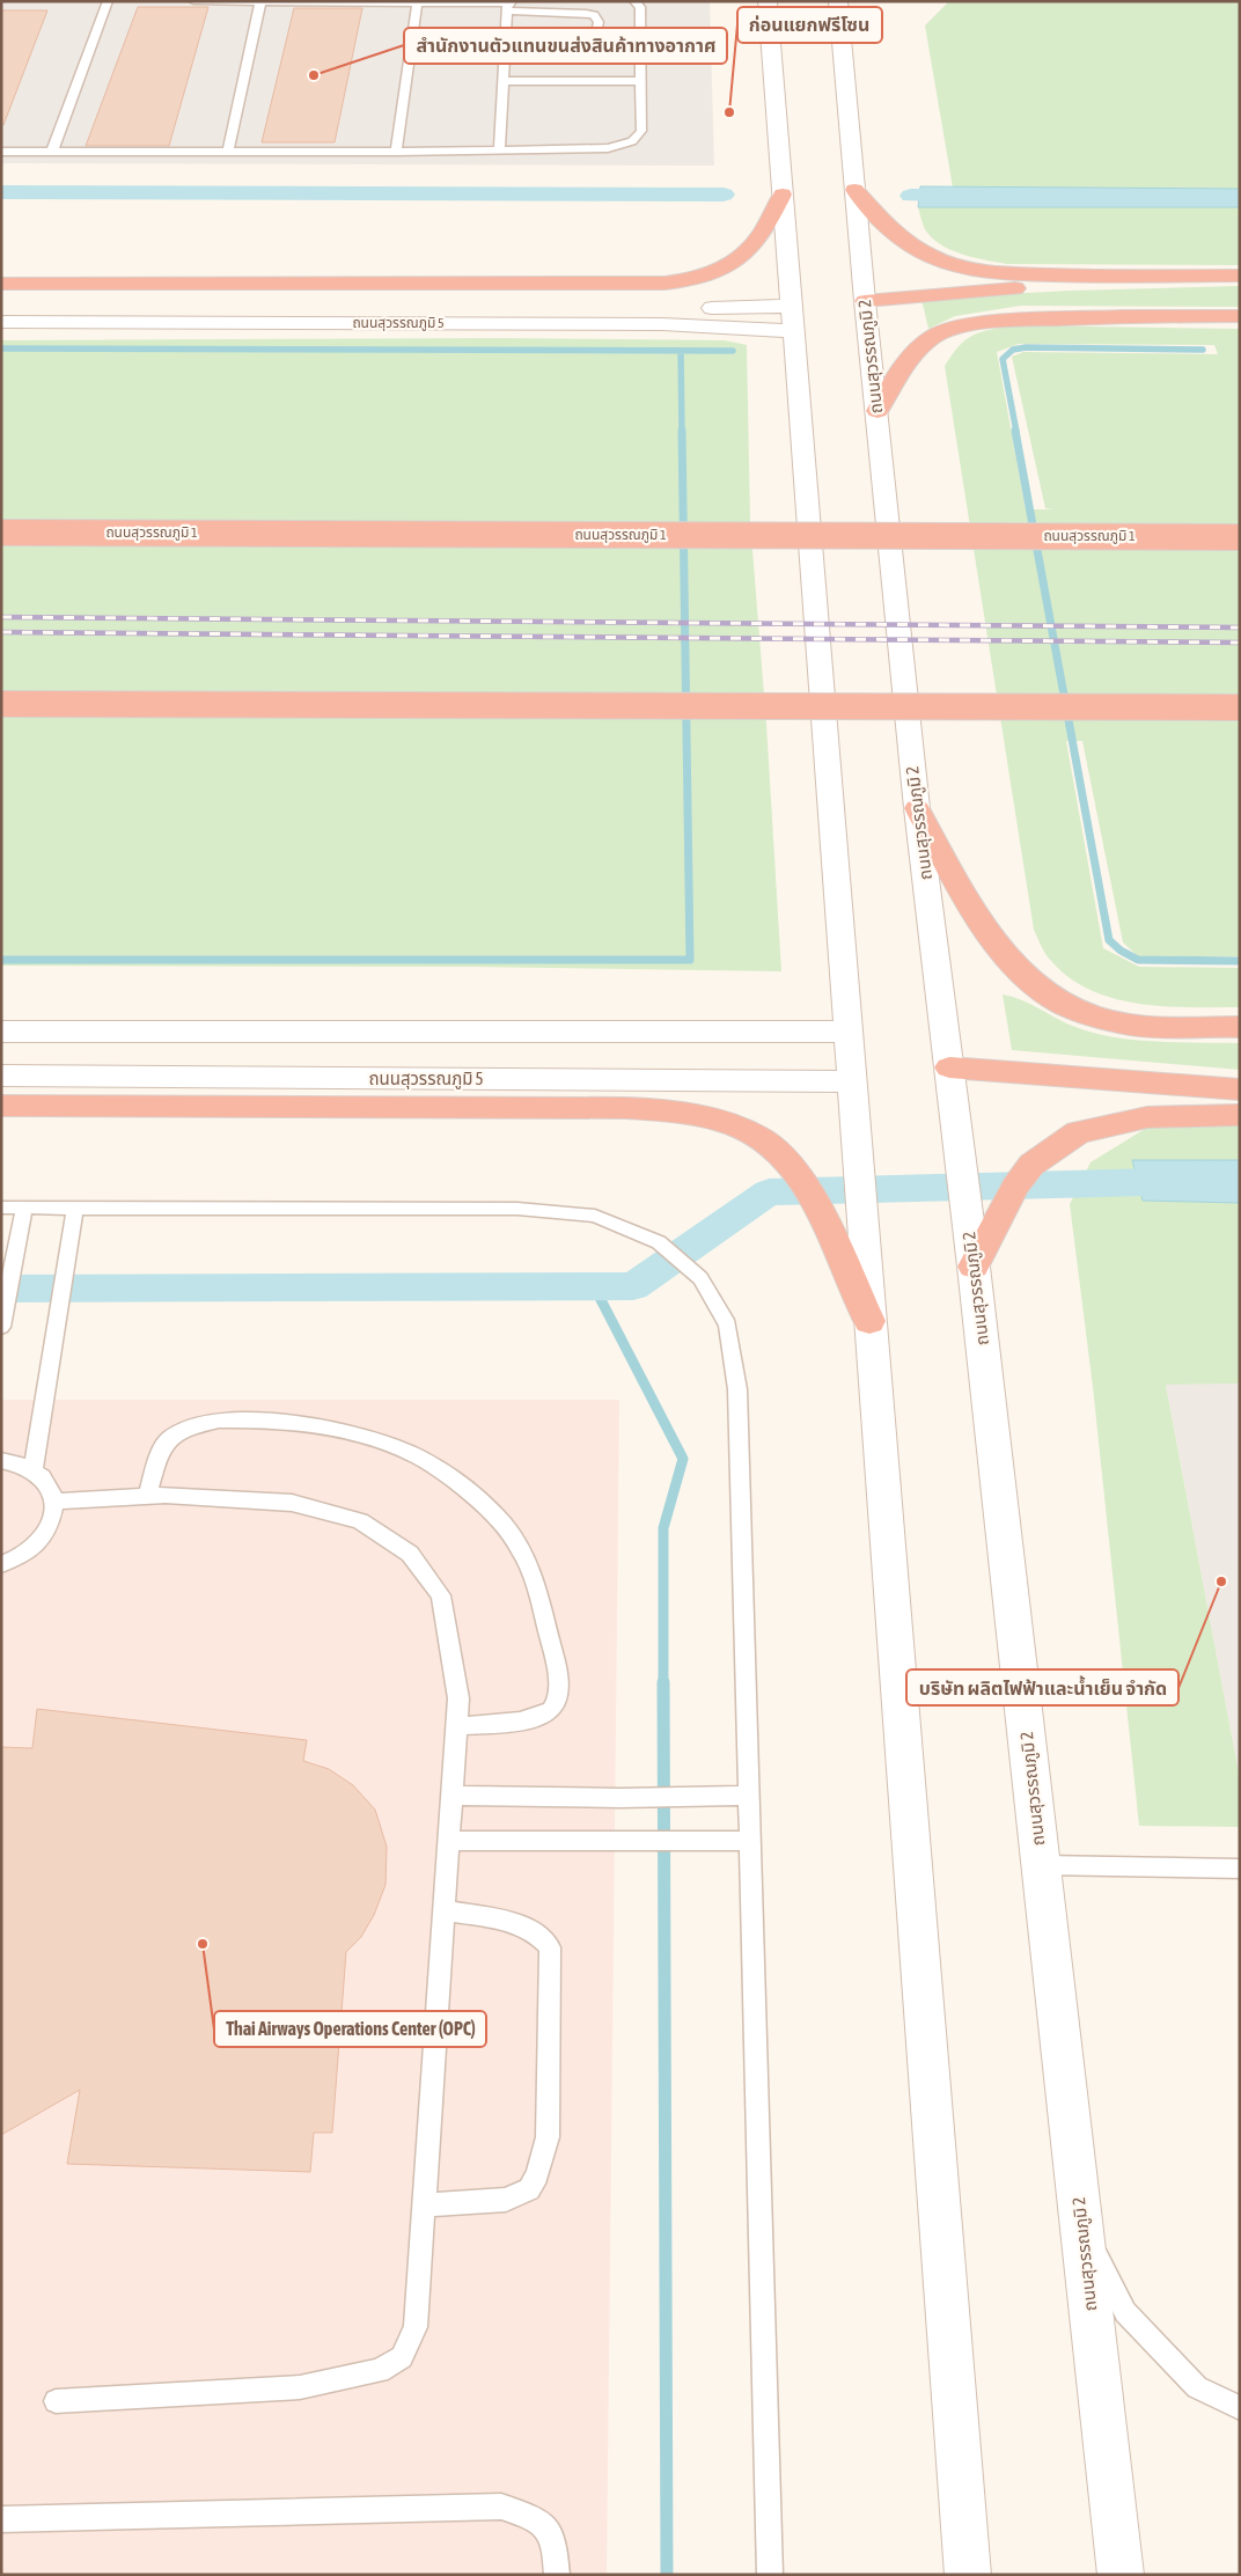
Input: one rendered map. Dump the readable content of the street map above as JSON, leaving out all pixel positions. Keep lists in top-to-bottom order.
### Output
{
  "streets": {
    "highway": ["ถนนสุวรรณภูมิ 1"],
    "street": ["ถนนสุวรรณภูมิ 5", "ถนนสุวรรณภูมิ 2"]
  },
  "places": [
    "สำนักงานตัวแทนขนส่งสินค้าทางอากาศ",
    "ก่อนแยกฟรีโซน",
    "บริษัท ผลิตไฟฟ้าและน้ำเย็น จำกัด",
    "Thai Airways Operations Center (OPC)"
  ]
}
